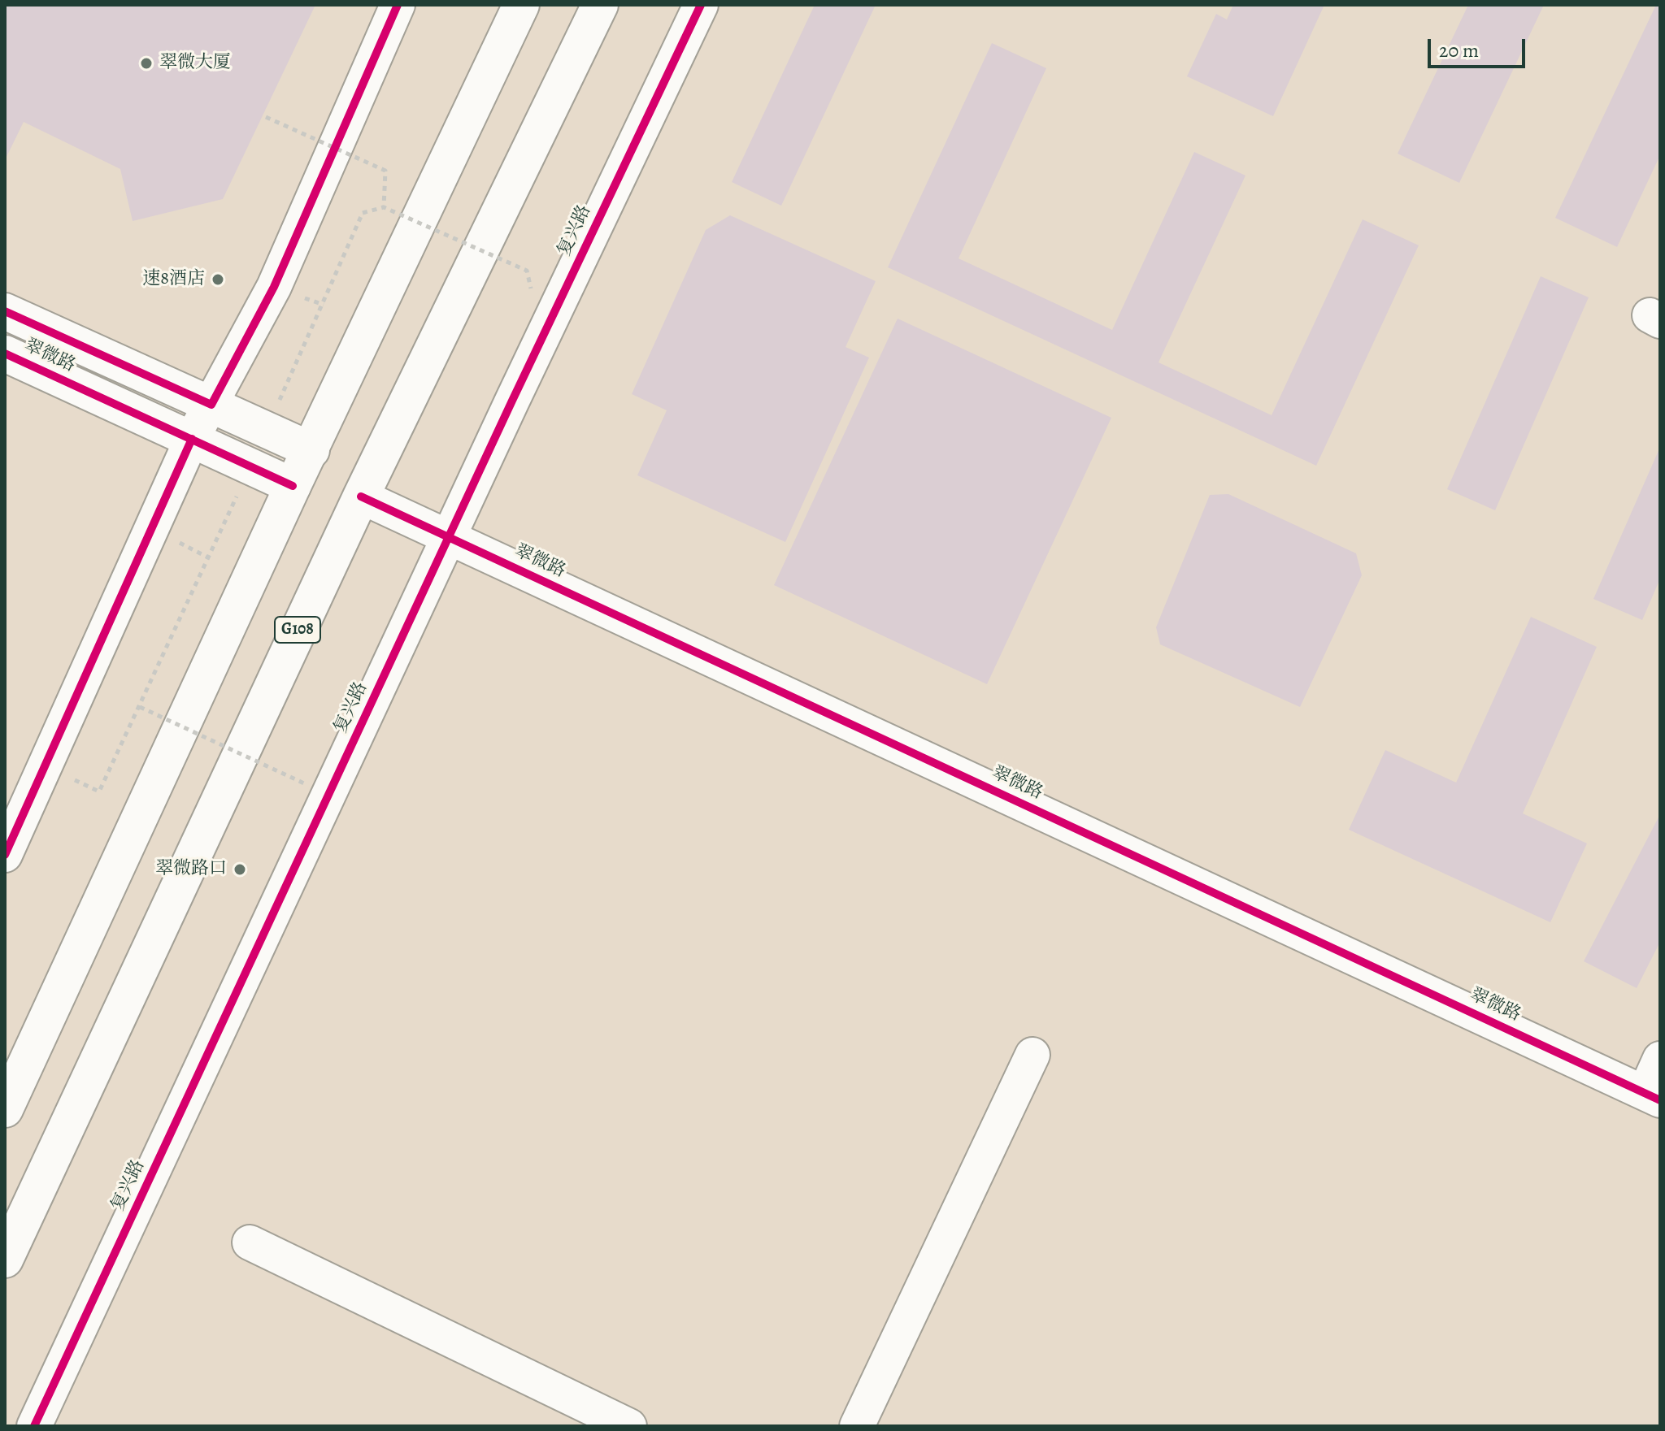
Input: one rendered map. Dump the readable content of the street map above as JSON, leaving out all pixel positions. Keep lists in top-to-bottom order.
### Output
{
  "streets": {
    "main road": ["翠微路", "G108"],
    "street": ["复兴路"]
  },
  "crossings": [
    ["复兴路", "翠微路"],
    ["翠微路", "G108"]
  ],
  "places": ["翠微大厦", "速8酒店", "翠微路口"],
  "scale_bar": "20 m"
}
